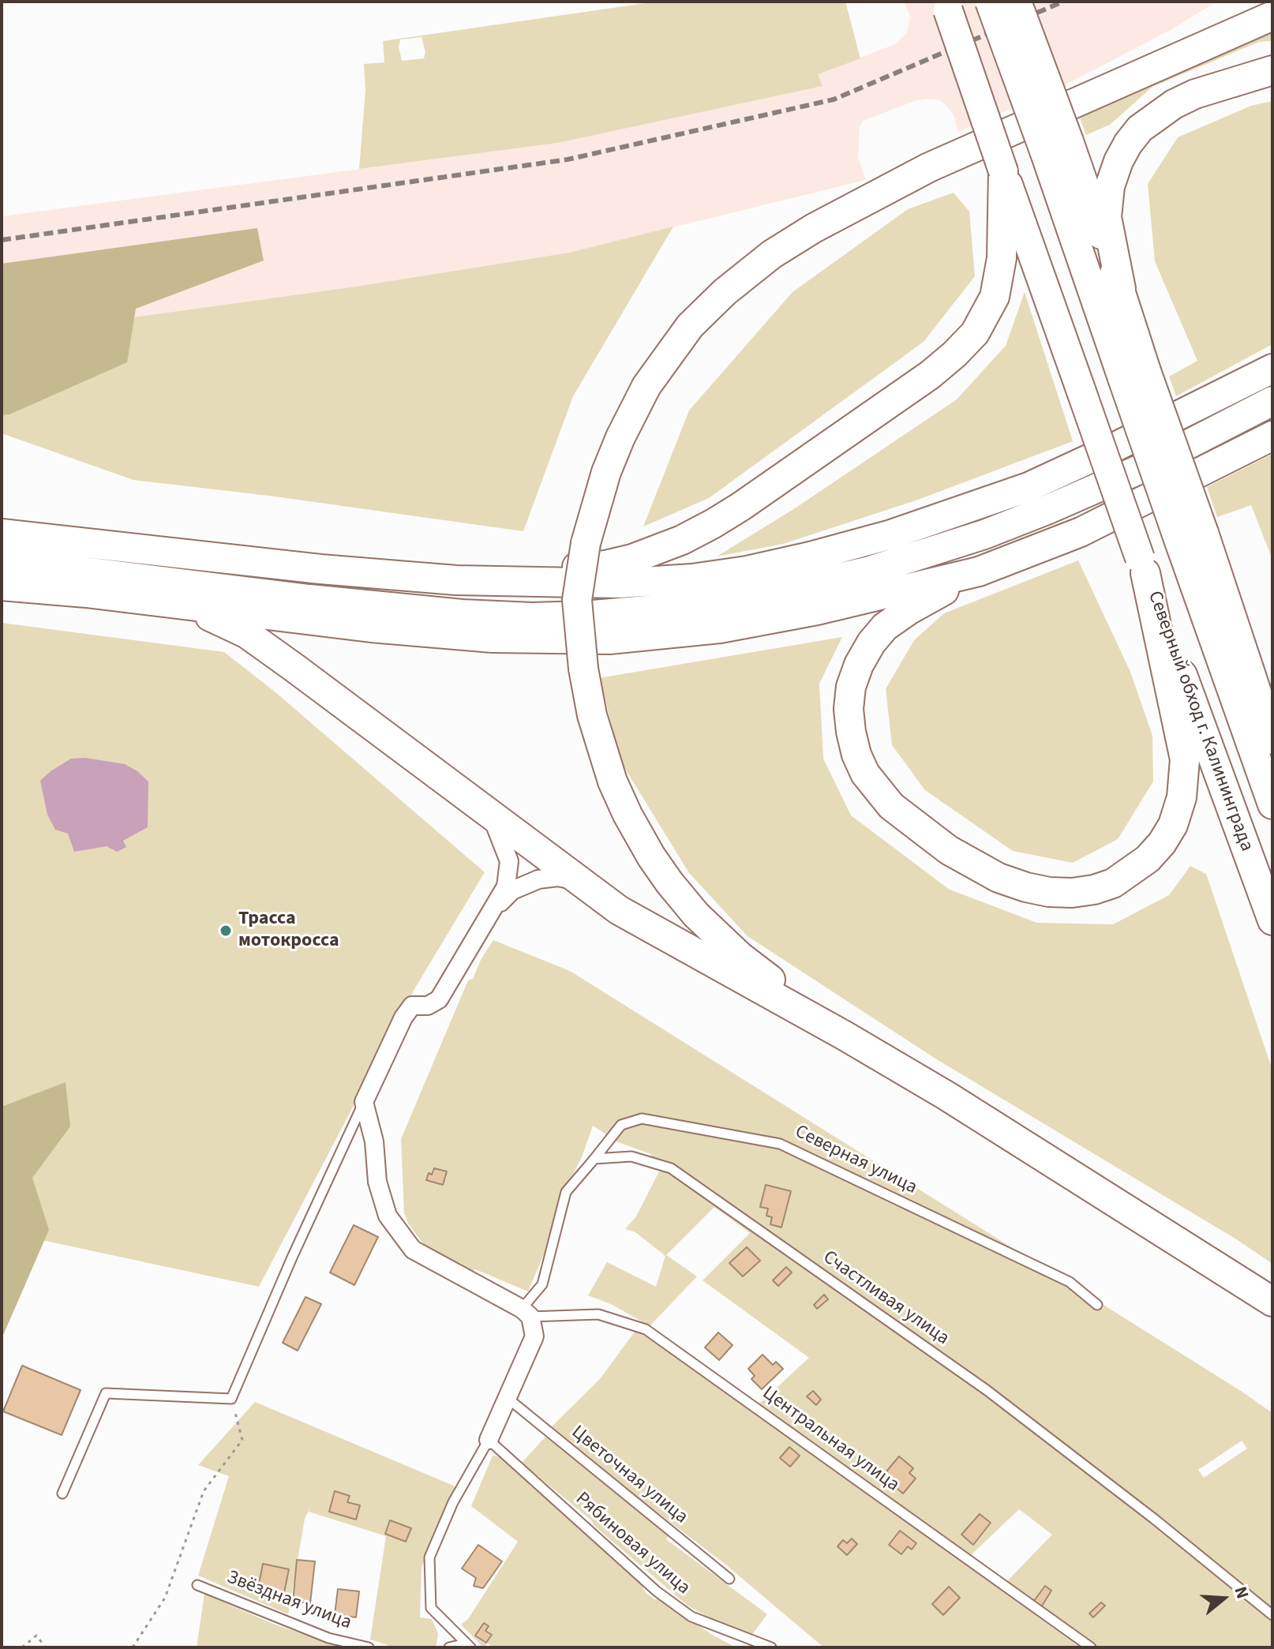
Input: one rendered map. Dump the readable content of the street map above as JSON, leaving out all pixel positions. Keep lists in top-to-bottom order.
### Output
{
  "streets": {
    "highway": ["Северный обход г. Калининграда"],
    "lane": [
      "Северная улица",
      "Счастливая улица",
      "Центральная улица",
      "Цветочная улица",
      "Рябиновая улица",
      "Звёздная улица"
    ]
  },
  "crossings": [
    ["Северная улица", "Счастливая улица"]
  ],
  "places": ["Трасса мотокросса"],
  "north": "right"
}
